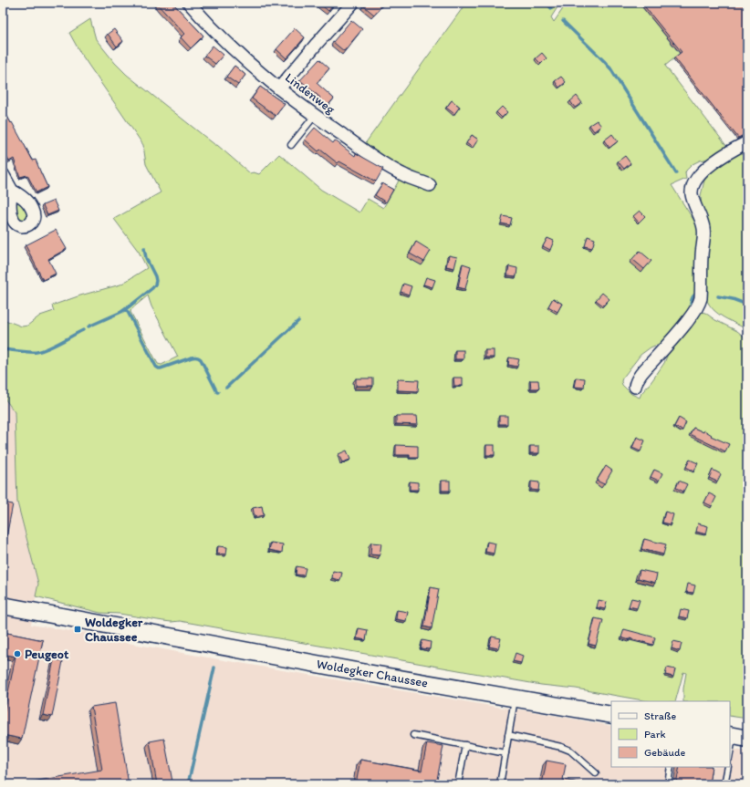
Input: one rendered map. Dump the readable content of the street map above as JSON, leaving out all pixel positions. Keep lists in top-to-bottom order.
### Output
{
  "streets": {
    "main road": ["Woldegker Chaussee"],
    "street": ["Lindenweg"]
  },
  "places": {
    "transit": ["Woldegker Chaussee"],
    "other": ["Peugeot"]
  },
  "legend": ["Straße", "Park", "Gebäude"]
}
